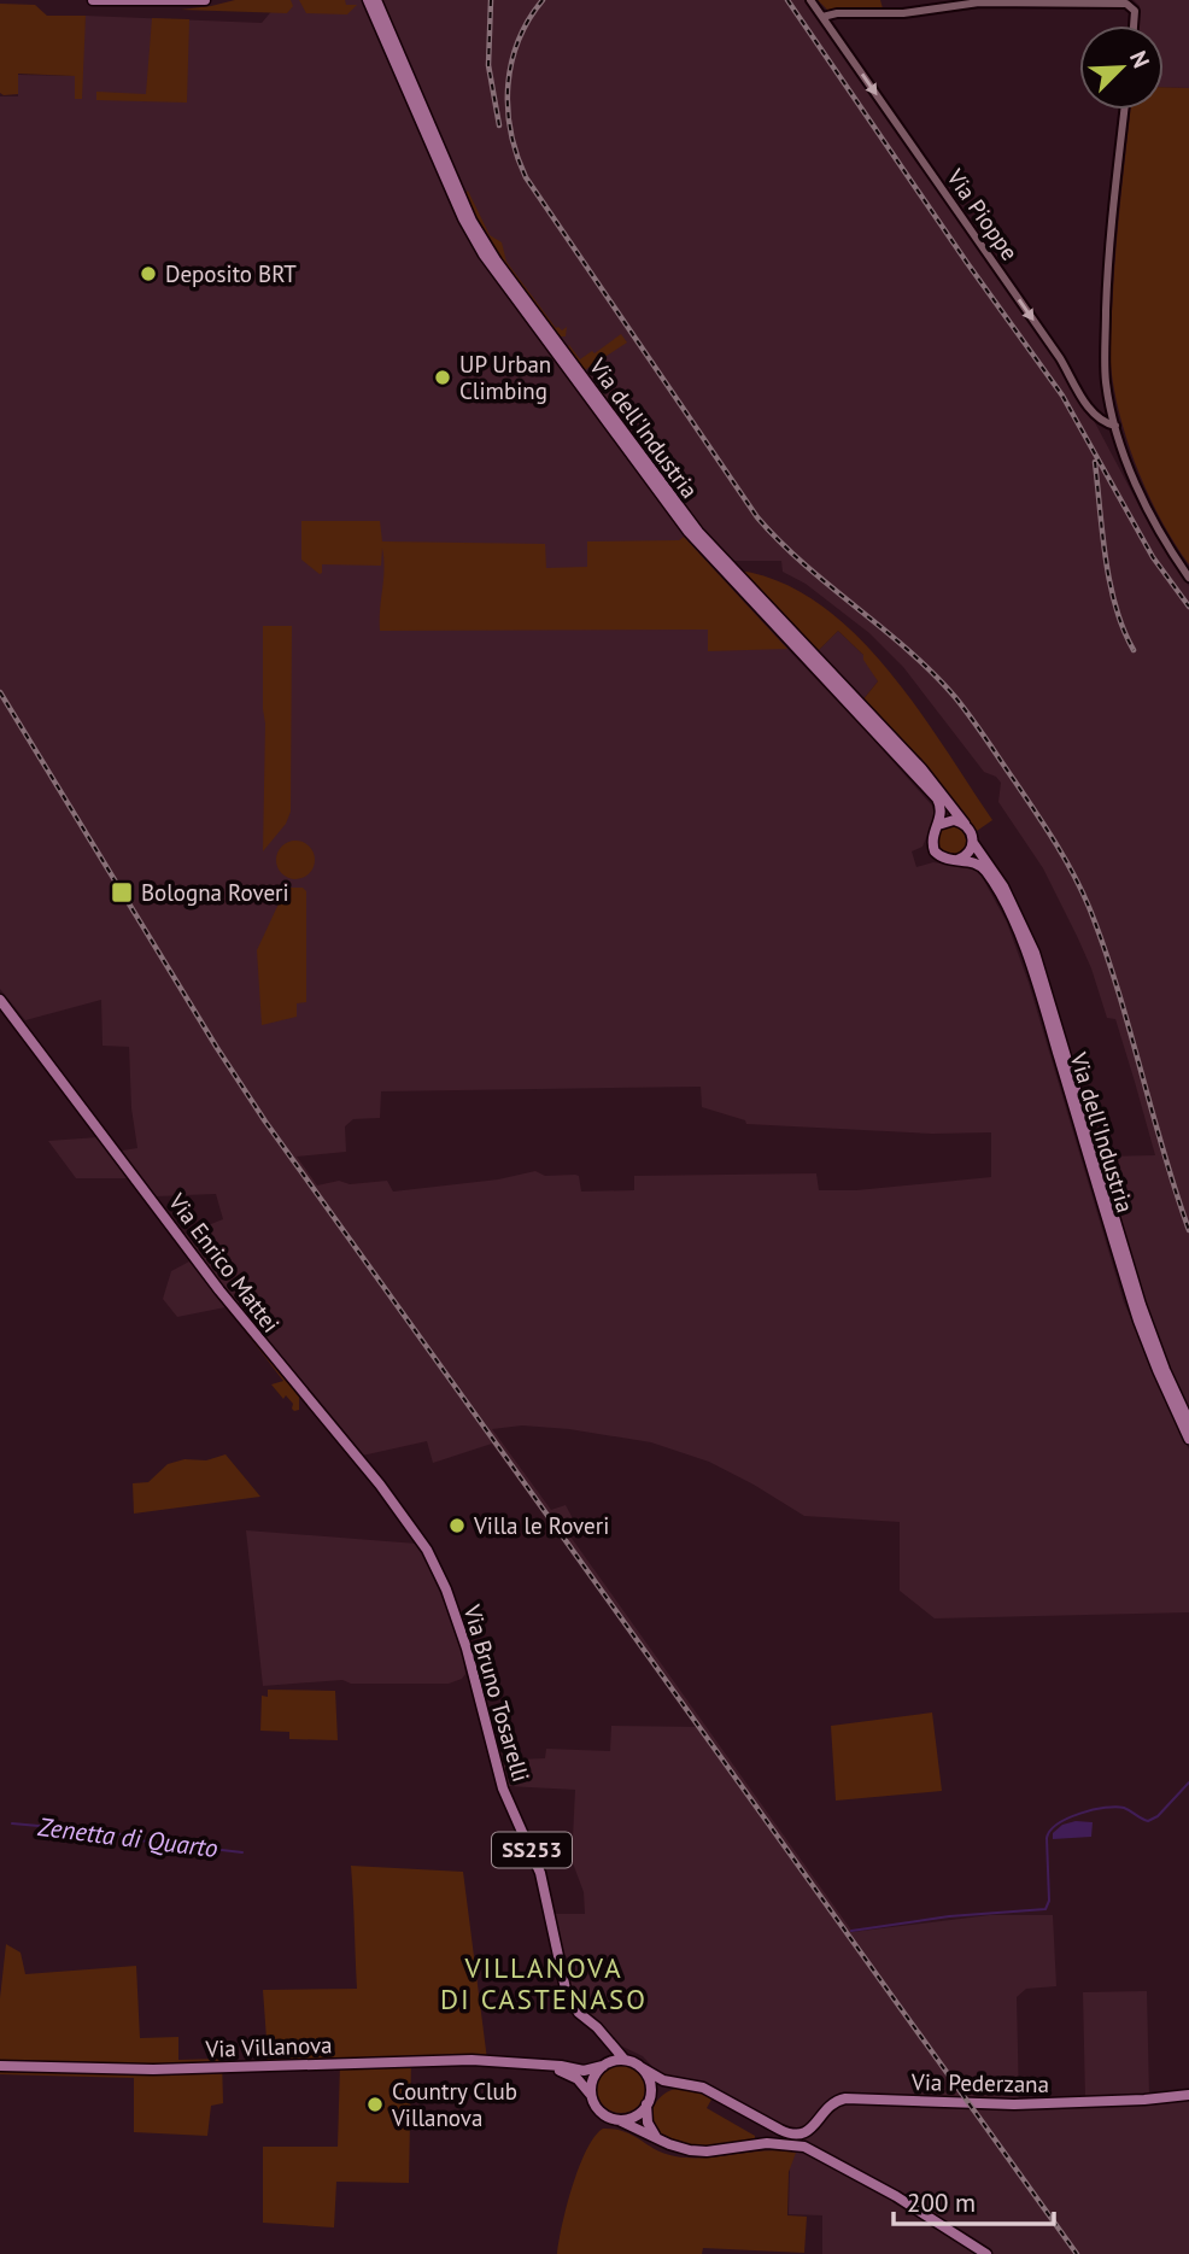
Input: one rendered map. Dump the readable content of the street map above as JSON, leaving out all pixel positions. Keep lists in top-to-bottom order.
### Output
{
  "streets": {
    "main road": [
      "Via dell'Industria",
      "Via Enrico Mattei",
      "Via Bruno Tosarelli",
      "SS253",
      "Via Villanova",
      "Via Pederzana"
    ],
    "street": ["Via Pioppe"]
  },
  "crossings": [
    ["Via Enrico Mattei", "Via Bruno Tosarelli"],
    ["Via Bruno Tosarelli", "SS253"],
    ["Via Bruno Tosarelli", "Via Villanova"],
    ["SS253", "Via Villanova"]
  ],
  "one_way": ["Via Pioppe"],
  "districts": ["VILLANOVA DI CASTENASO"],
  "water": ["Zenetta di Quarto"],
  "places": {
    "other": [
      "Deposito BRT",
      "UP Urban Climbing",
      "Villa le Roveri",
      "Country Club Villanova"
    ],
    "transit": ["Bologna Roveri"]
  },
  "scale_bar": "200 m",
  "north": "top right"
}
